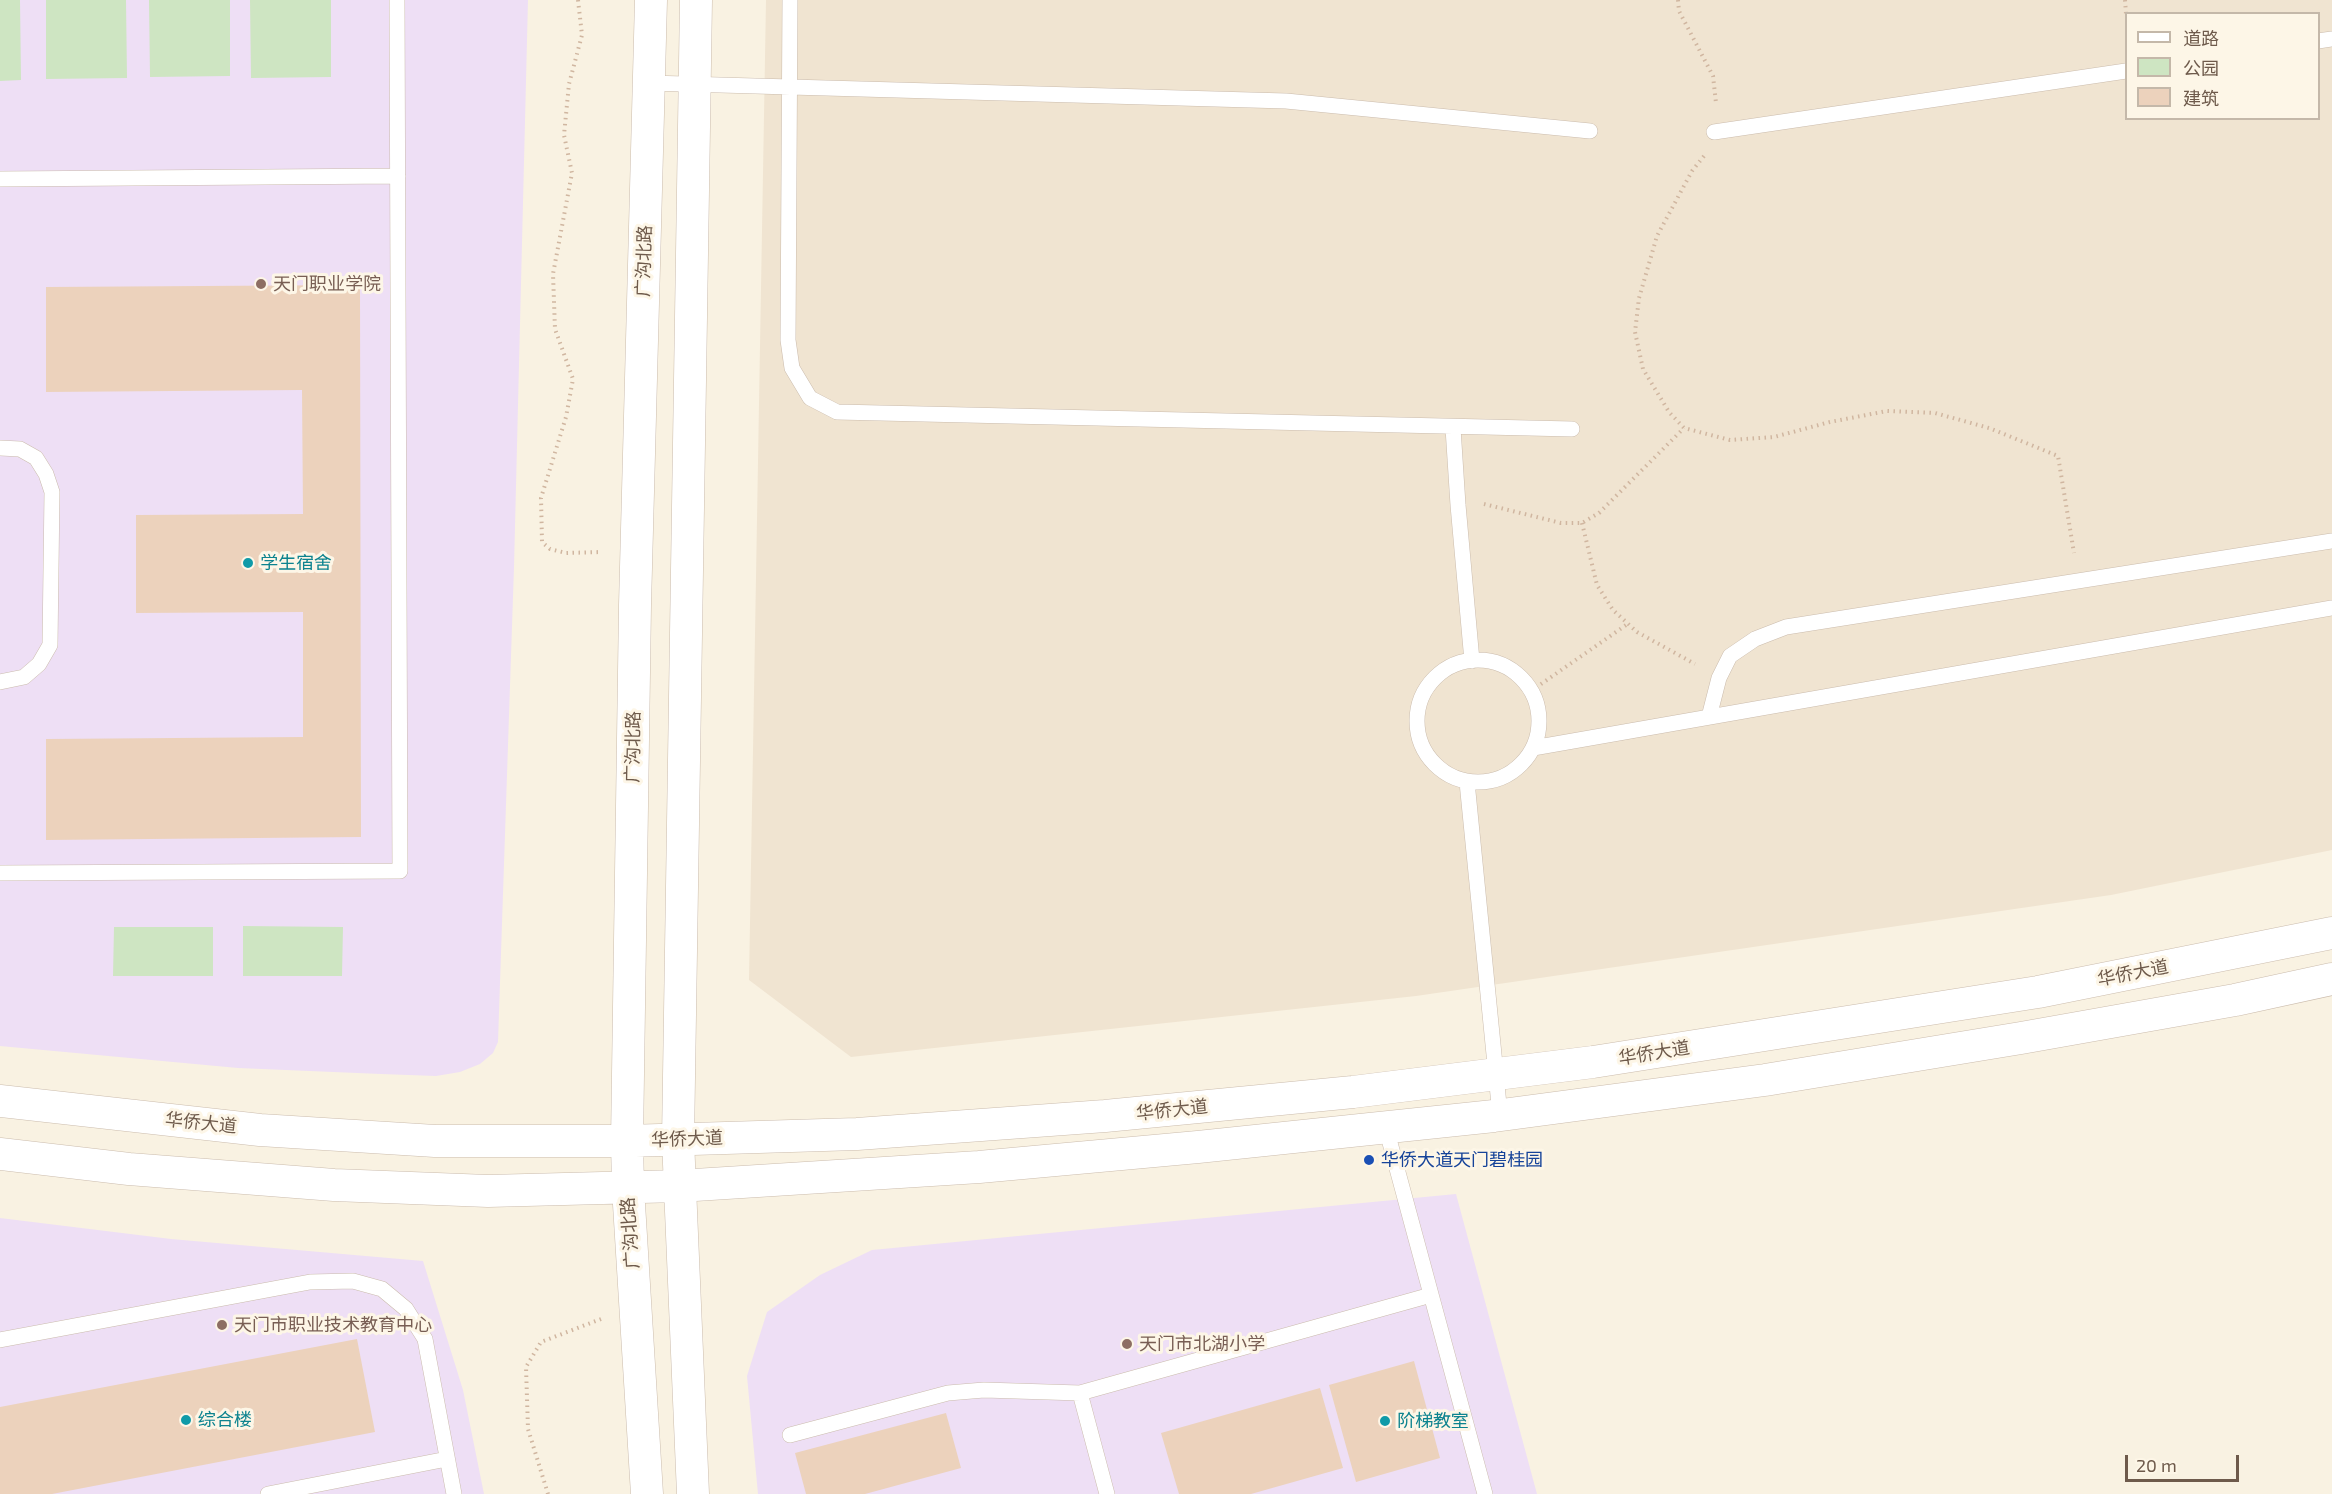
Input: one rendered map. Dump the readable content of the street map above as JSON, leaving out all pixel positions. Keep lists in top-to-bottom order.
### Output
{
  "streets": {
    "street": ["广沟北路", "华侨大道"]
  },
  "crossings": [
    ["广沟北路", "华侨大道"]
  ],
  "places": [
    "天门职业学院",
    "学生宿舍",
    "华侨大道天门碧桂园",
    "天门市职业技术教育中心",
    "天门市北湖小学",
    "综合楼",
    "阶梯教室"
  ],
  "legend": ["道路", "公园", "建筑"],
  "scale_bar": "20 m"
}
